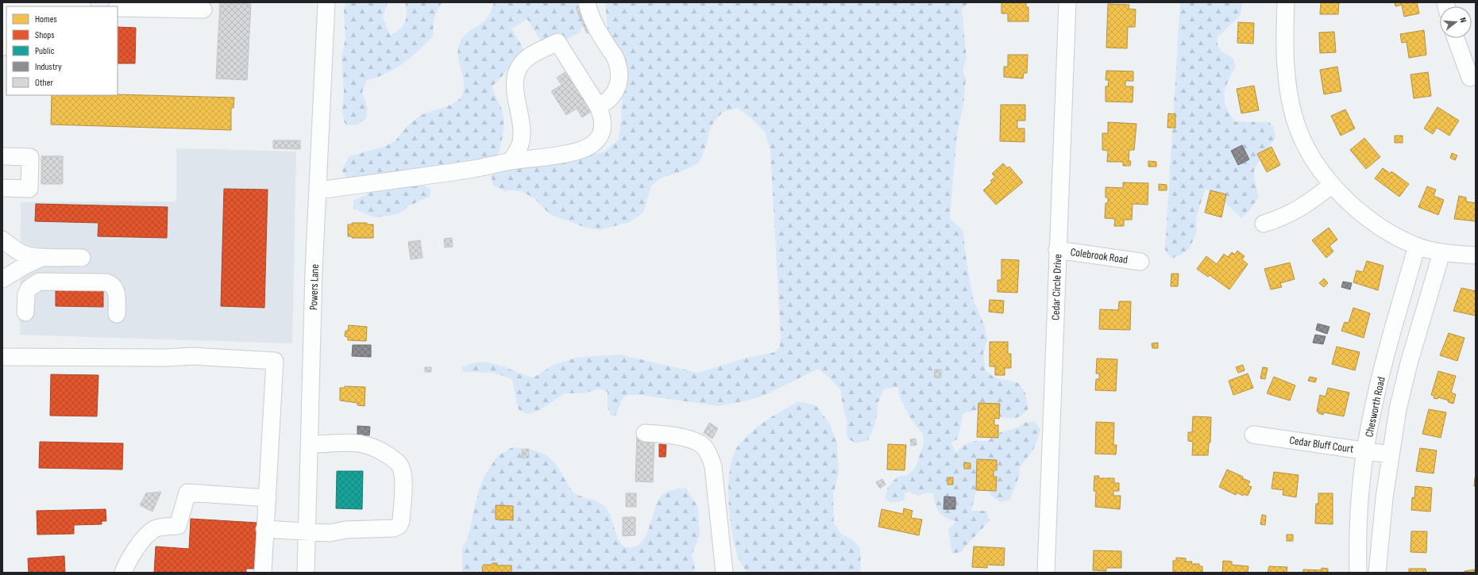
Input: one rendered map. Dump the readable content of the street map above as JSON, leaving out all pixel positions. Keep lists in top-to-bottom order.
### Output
{
  "streets": {
    "street": [
      "Colebrook Road",
      "Powers Lane",
      "Cedar Circle Drive",
      "Chesworth Road",
      "Cedar Bluff Court"
    ]
  },
  "crossings": [
    ["Colebrook Road", "Cedar Circle Drive"],
    ["Chesworth Road", "Cedar Bluff Court"]
  ],
  "legend": [
    "Homes",
    "Shops",
    "Public",
    "Industry",
    "Other"
  ],
  "north": "right"
}
